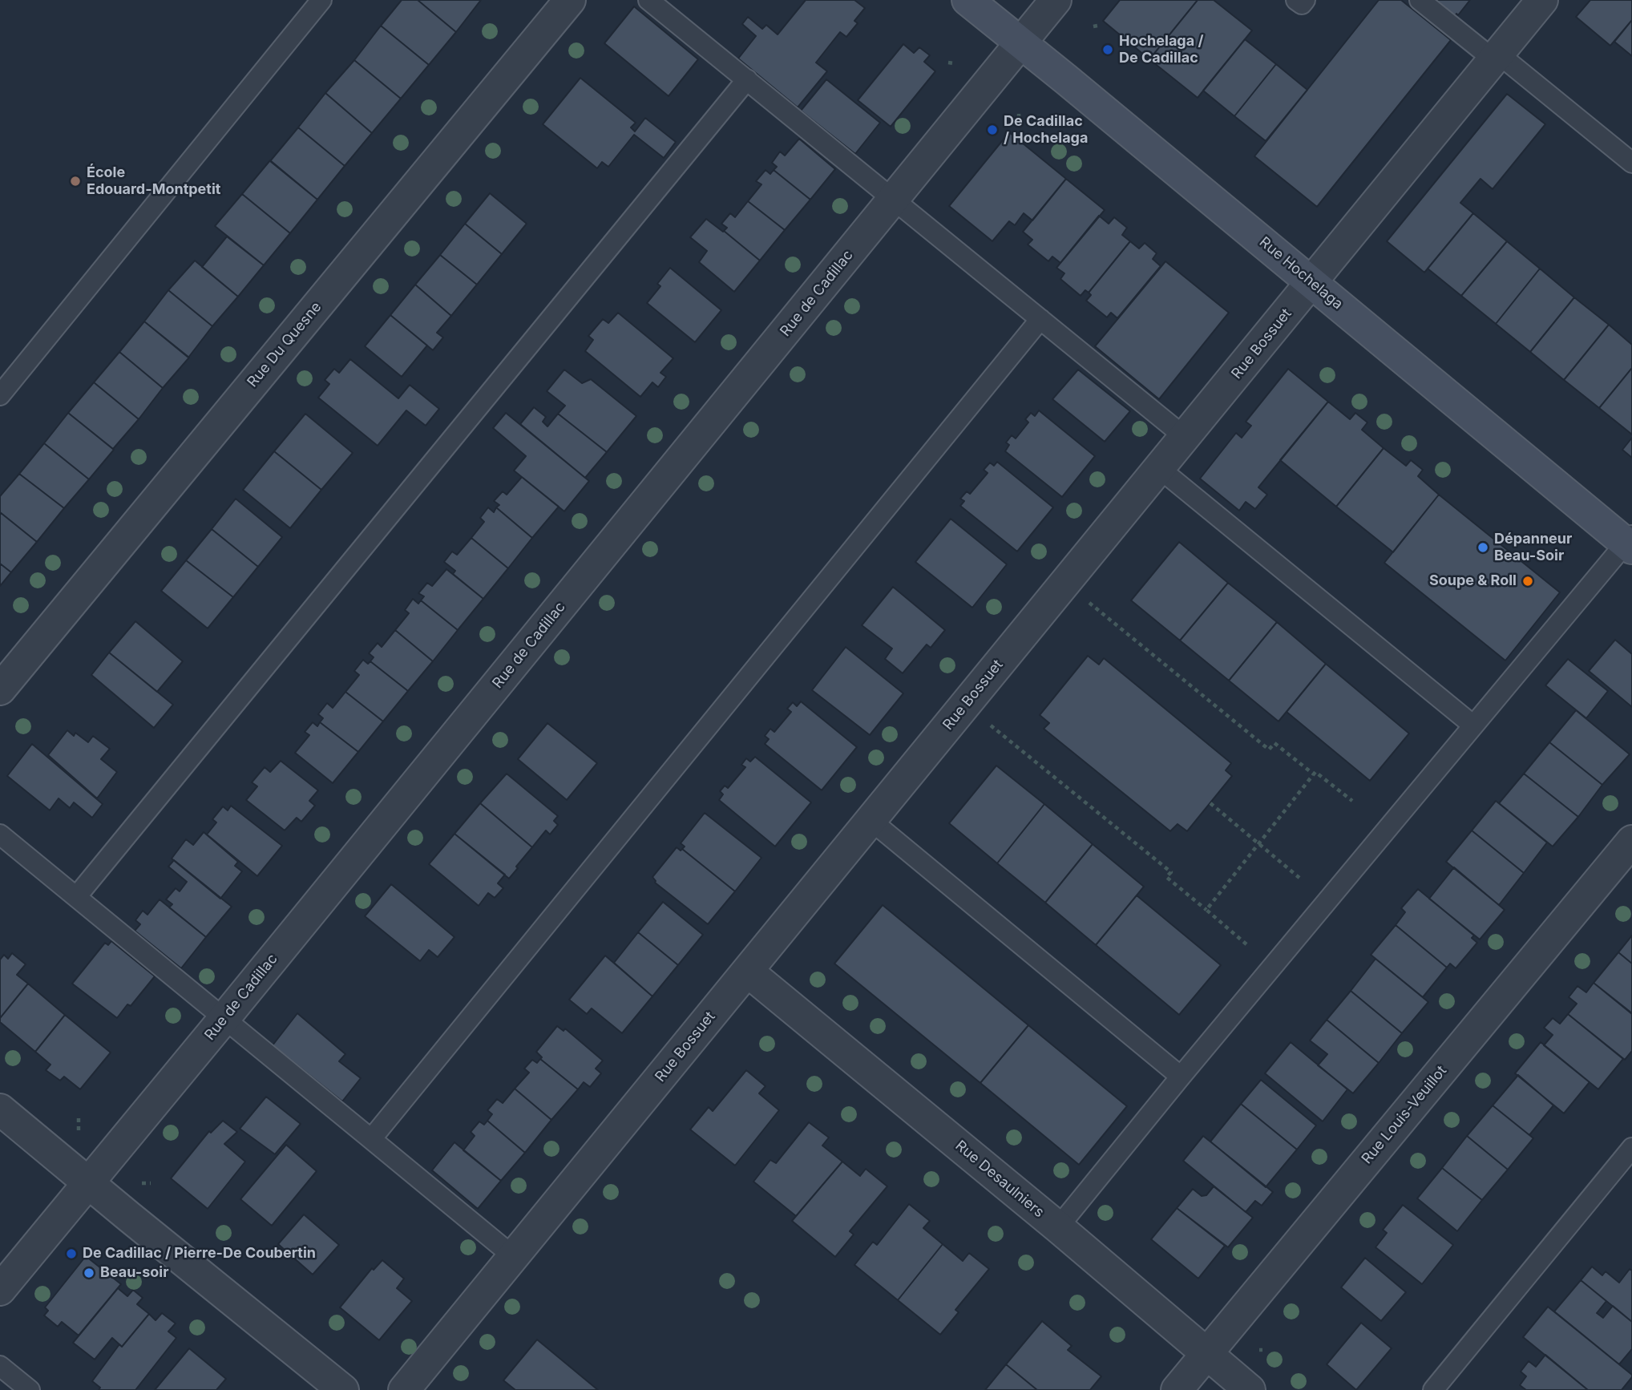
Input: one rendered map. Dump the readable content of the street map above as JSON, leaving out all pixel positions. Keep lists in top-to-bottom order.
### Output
{
  "streets": {
    "main road": ["Rue Hochelaga"],
    "street": [
      "Rue de Cadillac",
      "Rue Bossuet",
      "Rue Du Quesne",
      "Rue Louis-Veuillot",
      "Rue Desaulniers"
    ]
  },
  "crossings": [
    ["Rue Hochelaga", "Rue de Cadillac"],
    ["Rue Hochelaga", "Rue Bossuet"],
    ["Rue Bossuet", "Rue Desaulniers"],
    ["Rue Louis-Veuillot", "Rue Desaulniers"]
  ],
  "places": [
    "Hochelaga / De Cadillac",
    "De Cadillac / Hochelaga",
    "École Edouard-Montpetit",
    "Dépanneur Beau-Soir",
    "Soupe & Roll",
    "De Cadillac / Pierre-De Coubertin",
    "Beau-soir"
  ]
}
